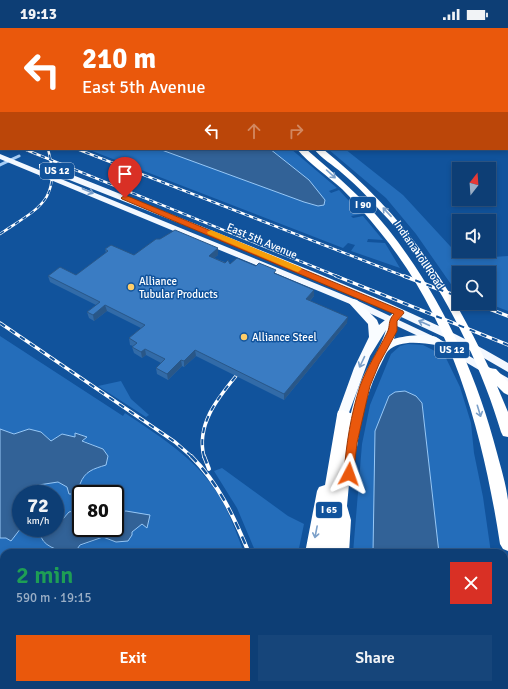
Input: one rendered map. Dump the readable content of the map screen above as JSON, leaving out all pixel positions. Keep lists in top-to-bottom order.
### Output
{
  "streets": {
    "highway": ["I 90", "Indiana Toll Road", "I 65"],
    "main road": ["US 12", "East 5th Avenue"]
  },
  "crossings": [
    ["East 5th Avenue", "I 65"]
  ],
  "places": ["Alliance Tubular Products", "Alliance Steel"],
  "north": "top",
  "page": {
    "status": "19:13",
    "turn": ["210 m", "East 5th Avenue"],
    "speed": "72 km/h",
    "limit": "80",
    "heading": ["2 min", "590 m · 19:15"],
    "buttons": ["Exit", "Share"]
  }
}
